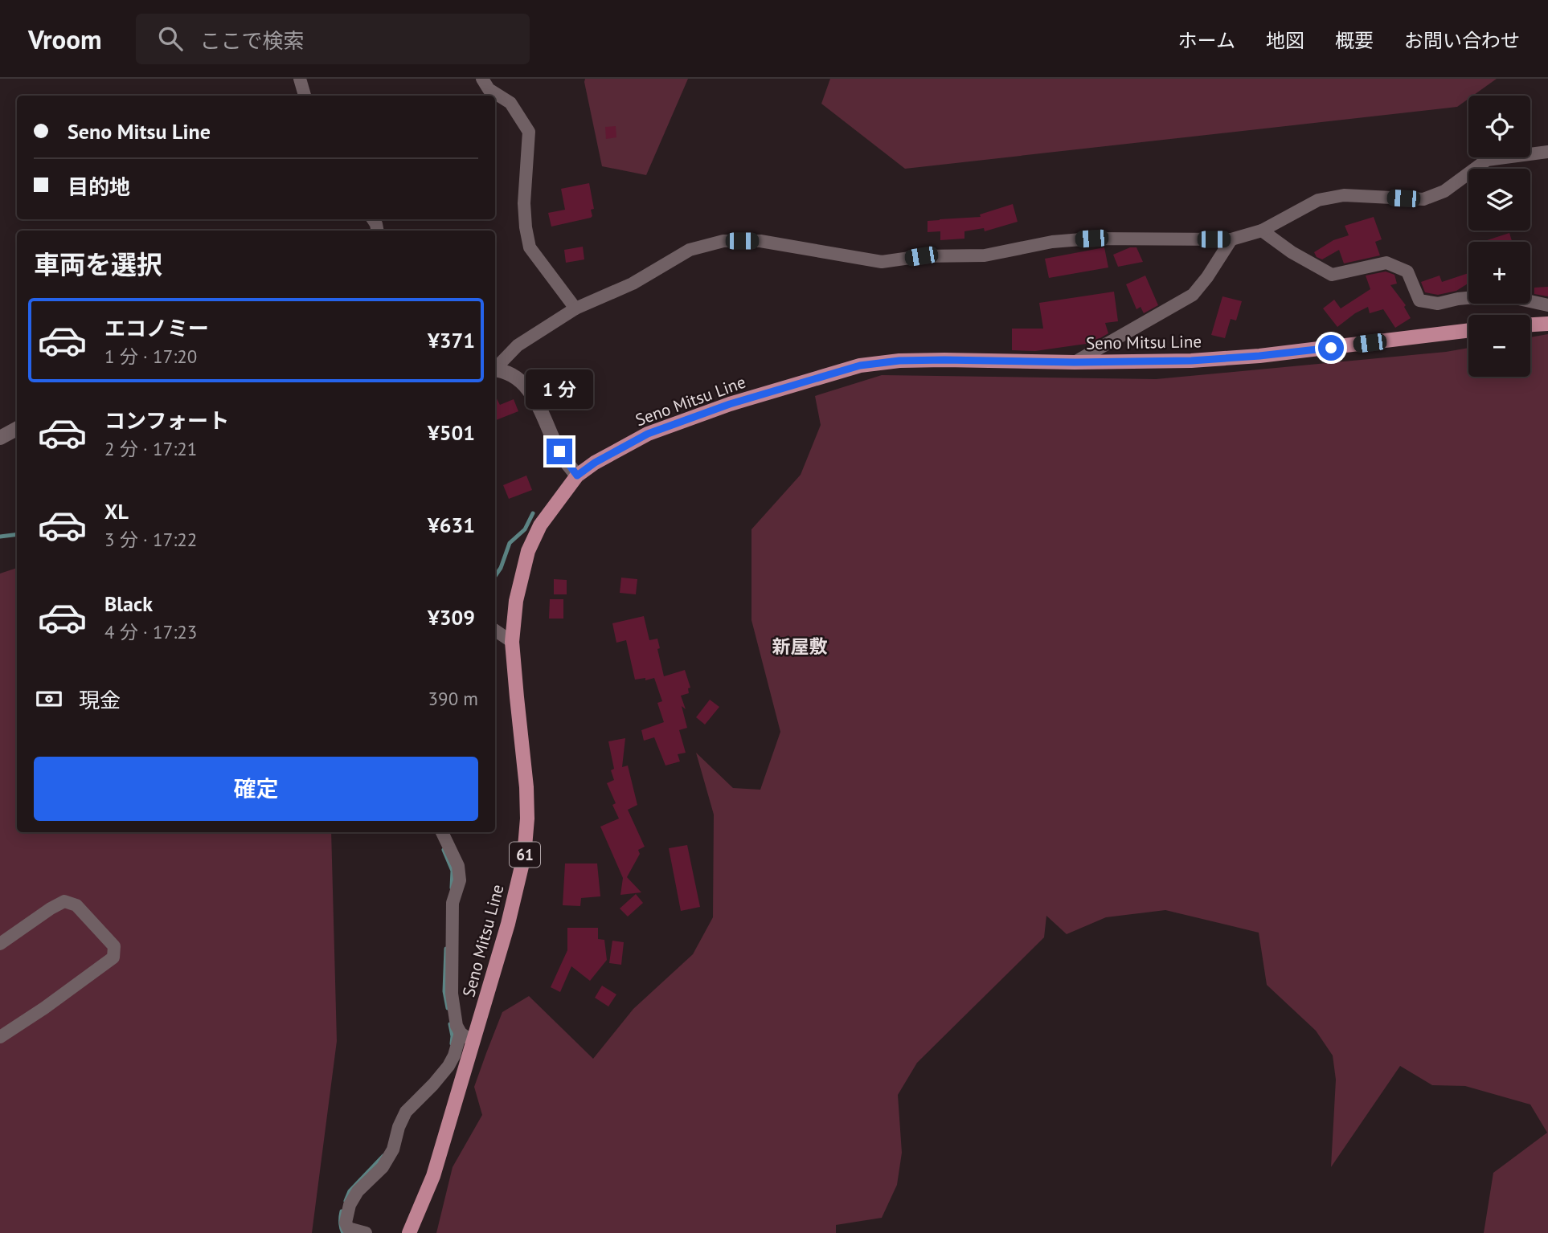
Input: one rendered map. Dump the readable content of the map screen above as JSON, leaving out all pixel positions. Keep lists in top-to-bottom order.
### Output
{
  "streets": {
    "main road": ["Seno Mitsu Line", "61"]
  },
  "districts": ["新屋敷"],
  "page": {
    "header": "Vroom",
    "search": "ここで検索",
    "nav": [
      "ホーム",
      "地図",
      "概要",
      "お問い合わせ"
    ],
    "map_buttons": ["+", "−"],
    "banner": ["Seno Mitsu Line", "目的地"],
    "heading": "車両を選択",
    "list": [
      {
        "name": "エコノミー",
        "note": "1 分 · 17:20",
        "value": "¥371"
      },
      {
        "name": "コンフォート",
        "note": "2 分 · 17:21",
        "value": "¥501"
      },
      {
        "name": "XL",
        "note": "3 分 · 17:22",
        "value": "¥631"
      },
      {
        "name": "Black",
        "note": "4 分 · 17:23",
        "value": "¥309"
      }
    ],
    "bubble": "1 分",
    "pay": ["現金", "390 m"],
    "buttons": "確定"
  }
}
